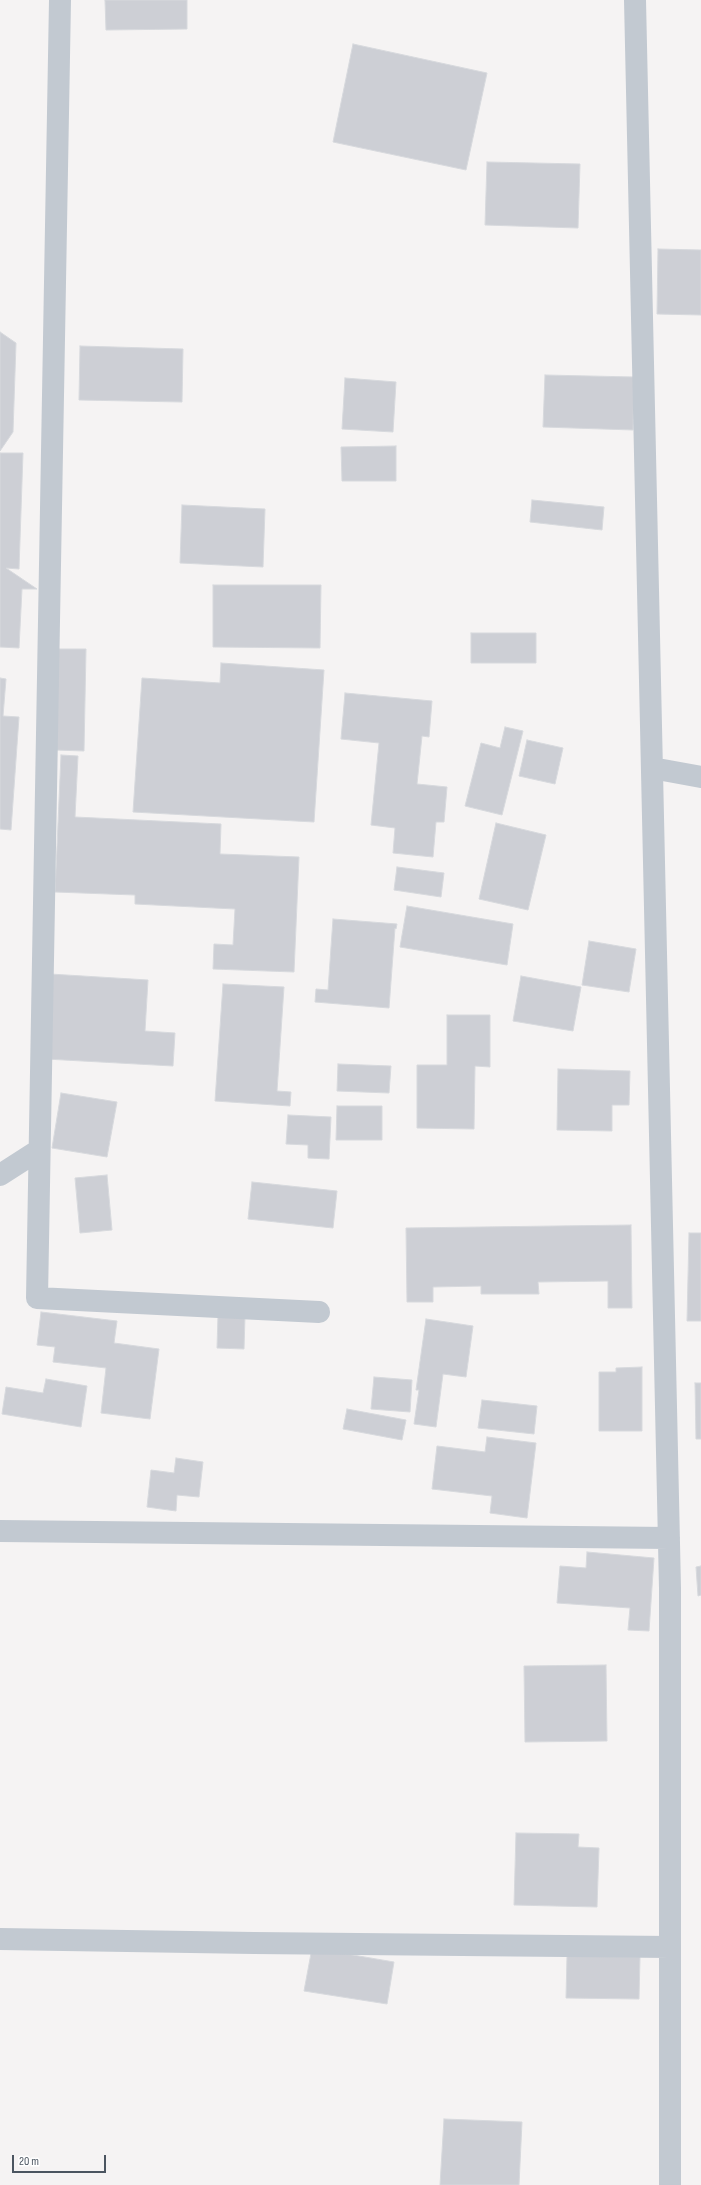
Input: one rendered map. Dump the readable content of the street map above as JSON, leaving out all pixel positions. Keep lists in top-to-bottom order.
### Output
{
  "scale_bar": "20 m"
}
